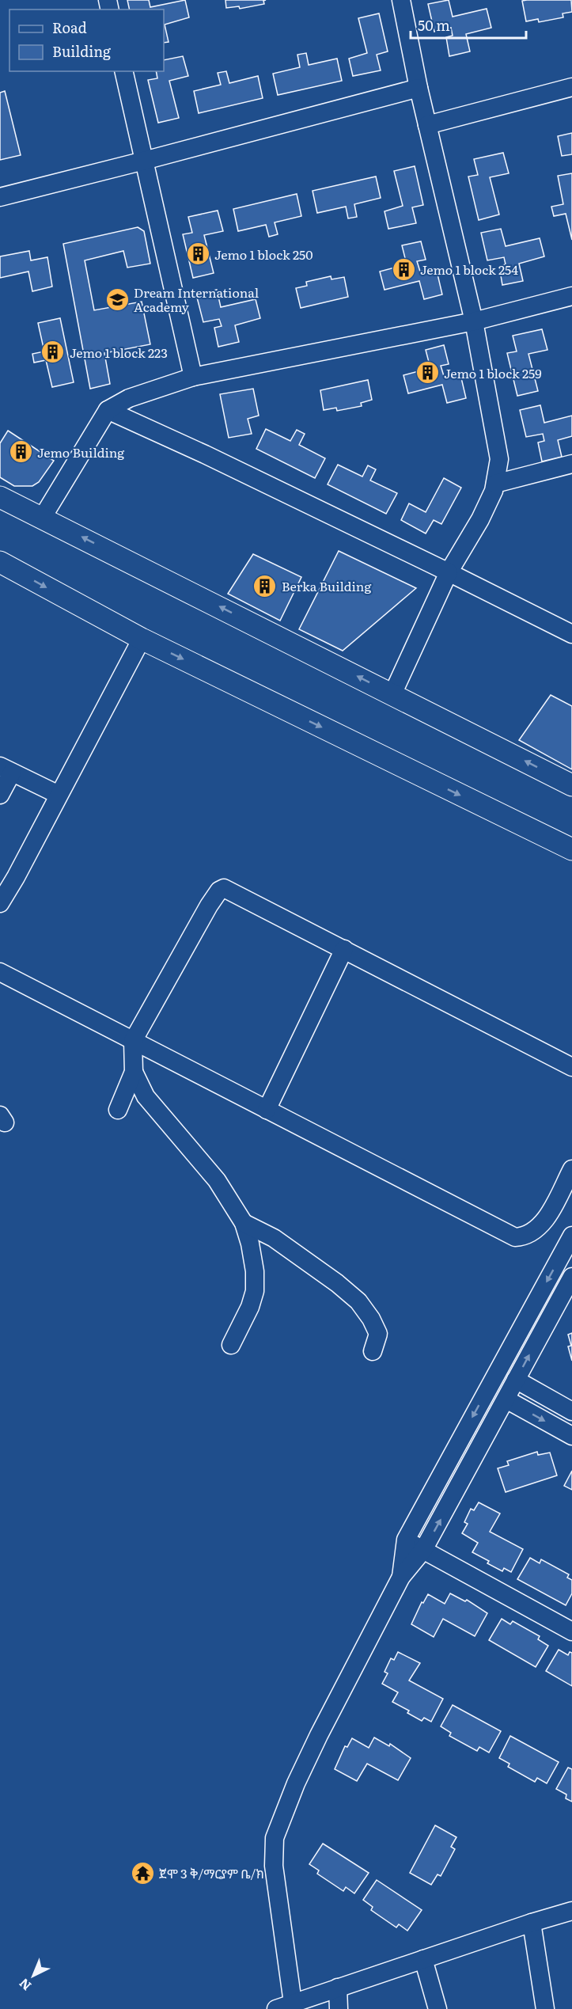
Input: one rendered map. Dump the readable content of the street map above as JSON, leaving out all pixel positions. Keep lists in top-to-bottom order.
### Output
{
  "places": {
    "building": [
      "Jemo 1 block 250",
      "Jemo 1 block 254",
      "Jemo 1 block 223",
      "Jemo 1 block 259",
      "Jemo Building",
      "Berka Building"
    ],
    "school or university": ["Dream International Academy"],
    "temple": ["ጀሞ 3 ቅ/ማርያም ቤ/ክ"]
  },
  "legend": ["Road", "Building"],
  "scale_bar": "50 m",
  "north": "bottom left"
}
